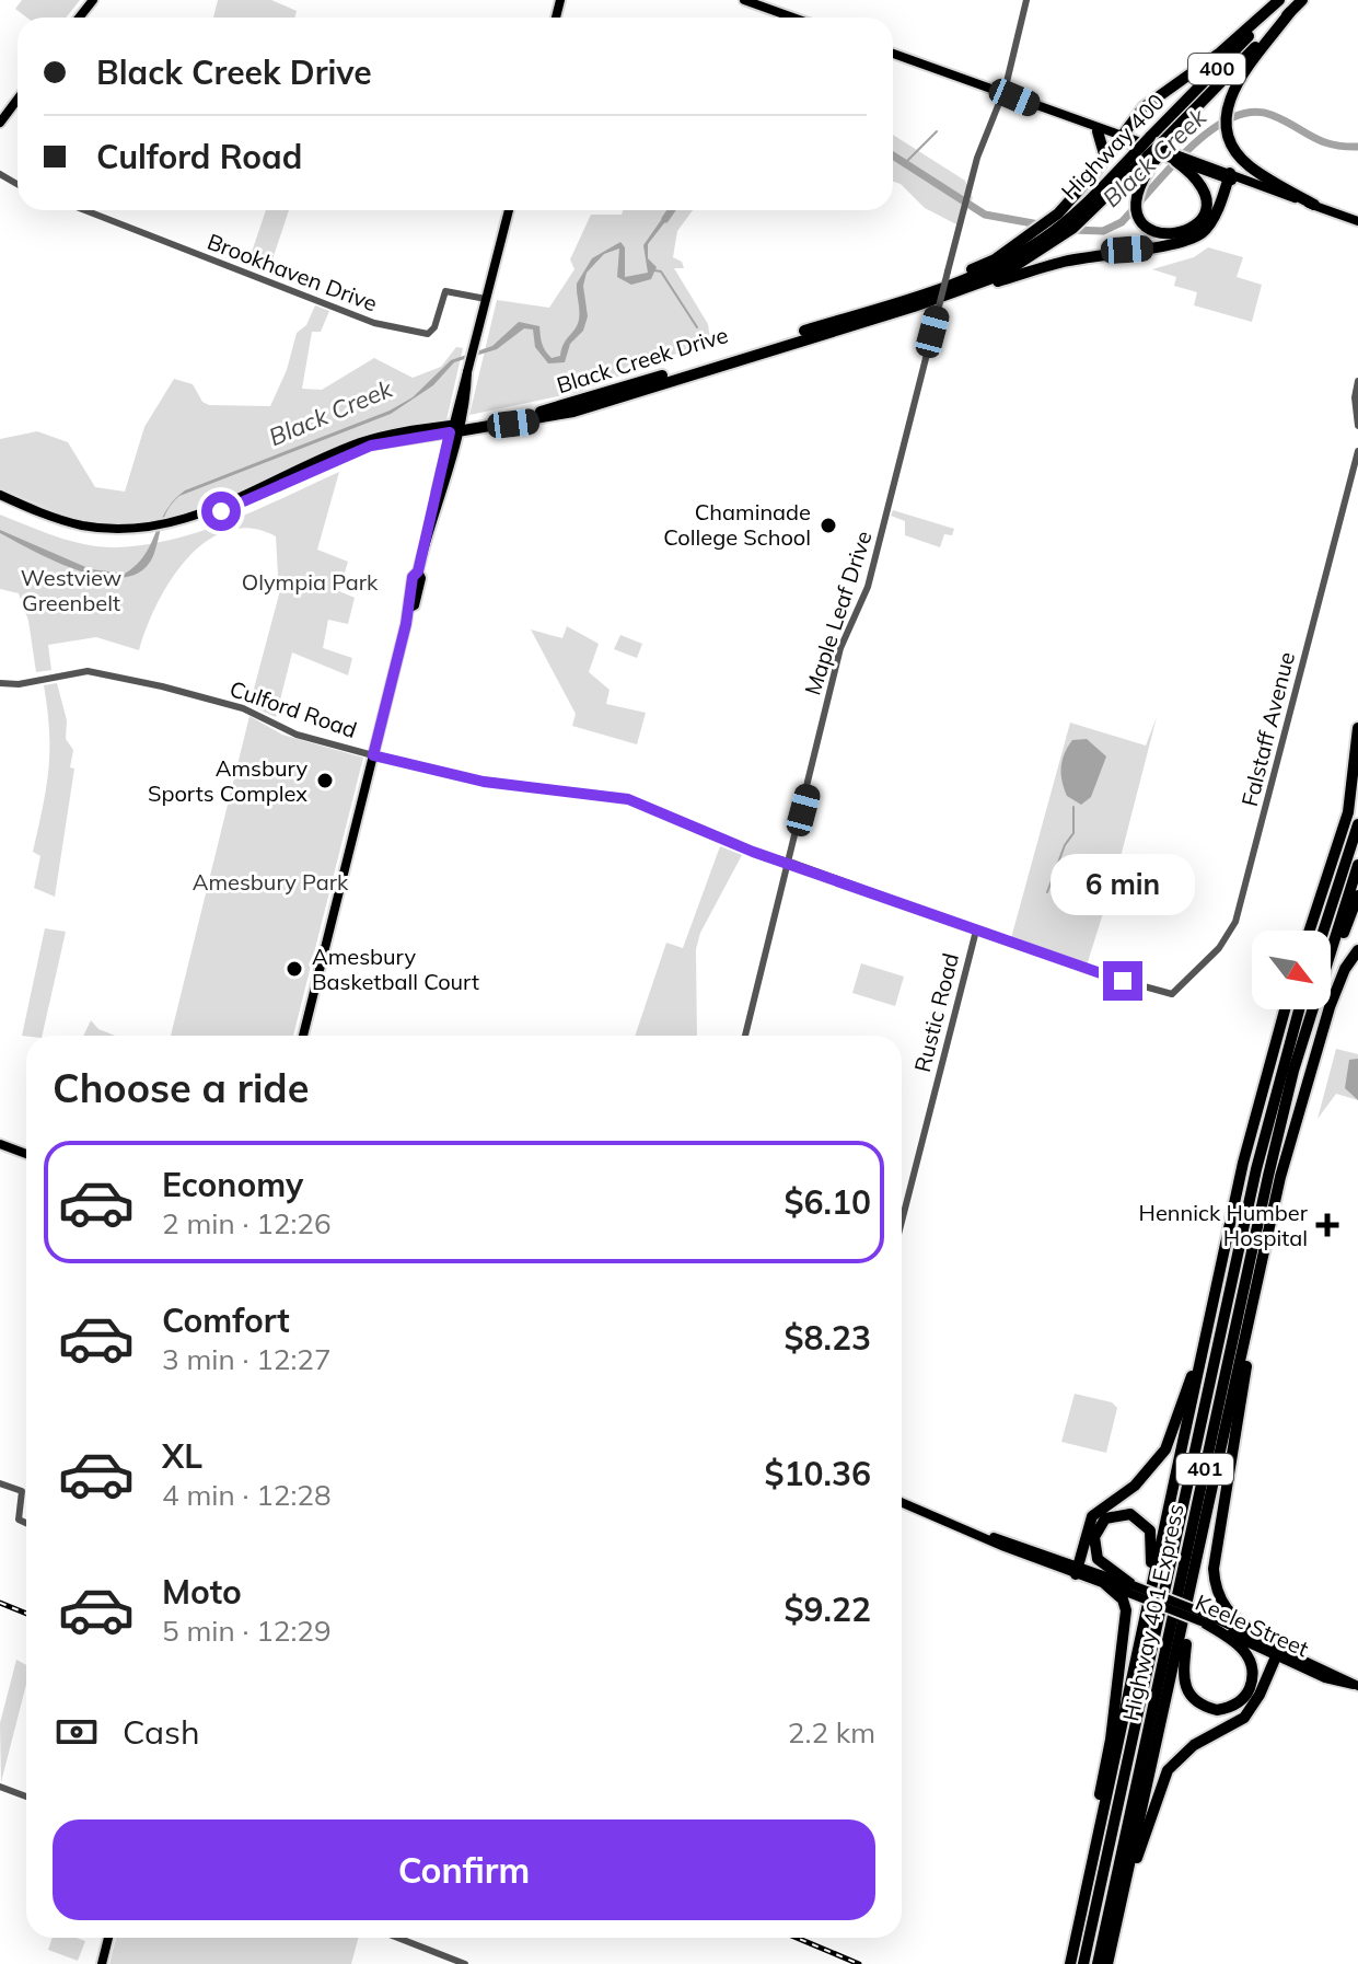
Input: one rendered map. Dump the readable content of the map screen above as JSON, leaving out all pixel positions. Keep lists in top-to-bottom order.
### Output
{
  "streets": {
    "highway": [
      "400",
      "Highway 400",
      "Black Creek Drive",
      "401",
      "Highway 401 Express"
    ],
    "main road": ["Keele Street"],
    "street": [
      "Brookhaven Drive",
      "Maple Leaf Drive",
      "Culford Road",
      "Falstaff Avenue",
      "Rustic Road"
    ]
  },
  "crossings": [
    ["Highway 400", "Black Creek Drive"],
    ["Maple Leaf Drive", "Culford Road"],
    ["Culford Road", "Falstaff Avenue"],
    ["Culford Road", "Rustic Road"]
  ],
  "water": ["Black Creek"],
  "parks": ["Westview Greenbelt", "Olympia Park", "Amesbury Park"],
  "places": {
    "other": ["Chaminade College School", "Amsbury Sports Complex", "Amesbury Basketball Court"],
    "health": ["Hennick Humber Hospital"]
  },
  "north": "bottom right",
  "page": {
    "banner": ["Black Creek Drive", "Culford Road"],
    "bubble": "6 min",
    "heading": "Choose a ride",
    "list": [
      {
        "name": "Economy",
        "note": "2 min · 12:26",
        "value": "$6.10"
      },
      {
        "name": "Comfort",
        "note": "3 min · 12:27",
        "value": "$8.23"
      },
      {
        "name": "XL",
        "note": "4 min · 12:28",
        "value": "$10.36"
      },
      {
        "name": "Moto",
        "note": "5 min · 12:29",
        "value": "$9.22"
      }
    ],
    "pay": ["Cash", "2.2 km"],
    "buttons": "Confirm"
  }
}
